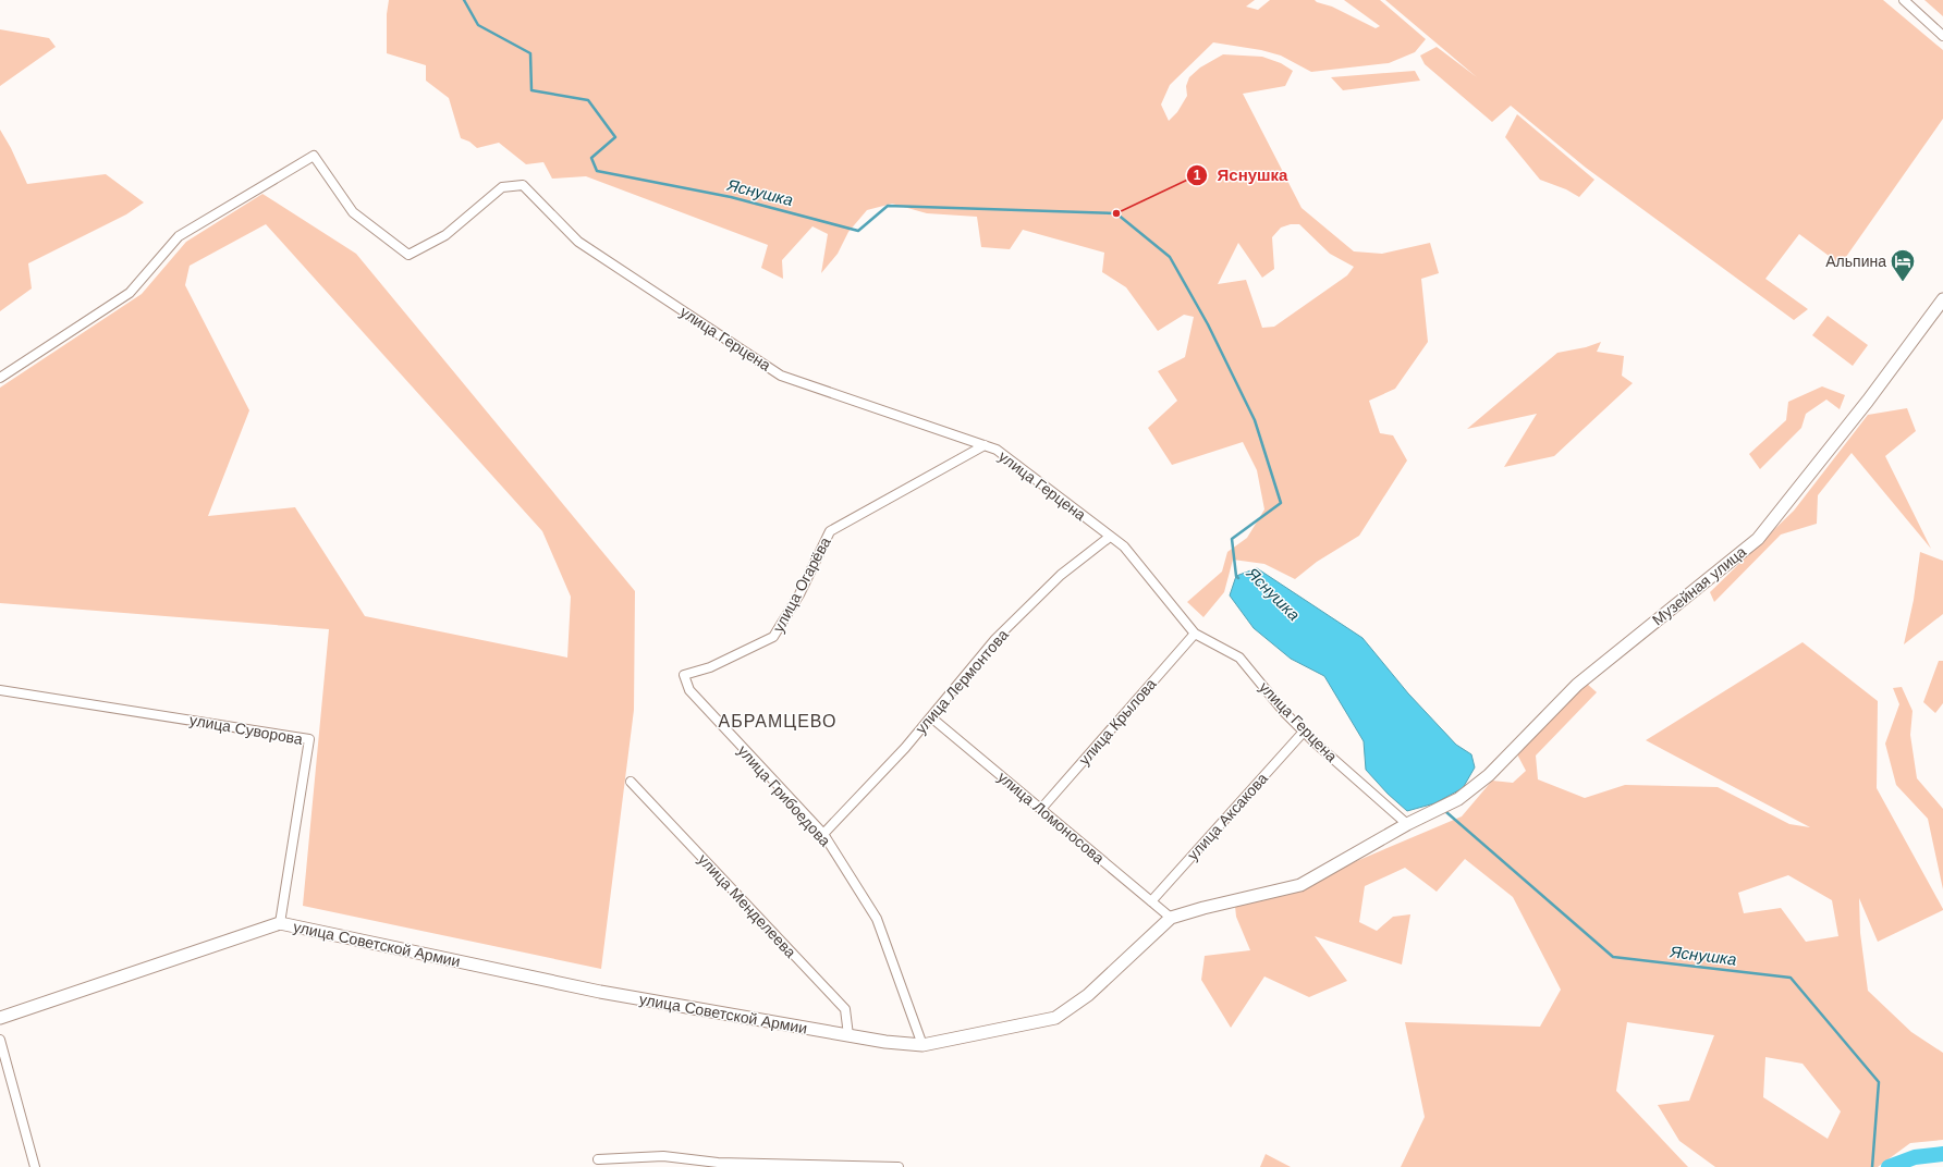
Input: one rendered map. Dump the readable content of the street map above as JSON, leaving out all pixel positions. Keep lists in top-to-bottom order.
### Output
{
  "streets": {
    "street": [
      "улица Герцена",
      "улица Огарёва",
      "Музейная улица",
      "улица Лермонтова",
      "улица Крылова",
      "улица Суворова",
      "улица Грибоедова",
      "улица Аксакова",
      "улица Ломоносова",
      "улица Менделеева",
      "улица Советской Армии"
    ]
  },
  "crossings": [
    ["улица Герцена", "улица Огарёва"],
    ["улица Герцена", "Музейная улица"],
    ["улица Герцена", "улица Лермонтова"],
    ["улица Герцена", "улица Крылова"],
    ["улица Герцена", "улица Аксакова"],
    ["улица Герцена", "улица Советской Армии"],
    ["улица Огарёва", "улица Грибоедова"],
    ["Музейная улица", "улица Советской Армии"],
    ["улица Лермонтова", "улица Грибоедова"],
    ["улица Лермонтова", "улица Ломоносова"],
    ["улица Крылова", "улица Ломоносова"],
    ["улица Суворова", "улица Советской Армии"],
    ["улица Грибоедова", "улица Советской Армии"],
    ["улица Аксакова", "улица Ломоносова"],
    ["улица Ломоносова", "улица Советской Армии"],
    ["улица Менделеева", "улица Советской Армии"]
  ],
  "districts": ["АБРАМЦЕВО"],
  "water": ["Яснушка"],
  "places": {
    "other": ["Яснушка"],
    "hotel": ["Альпина"]
  }
}
